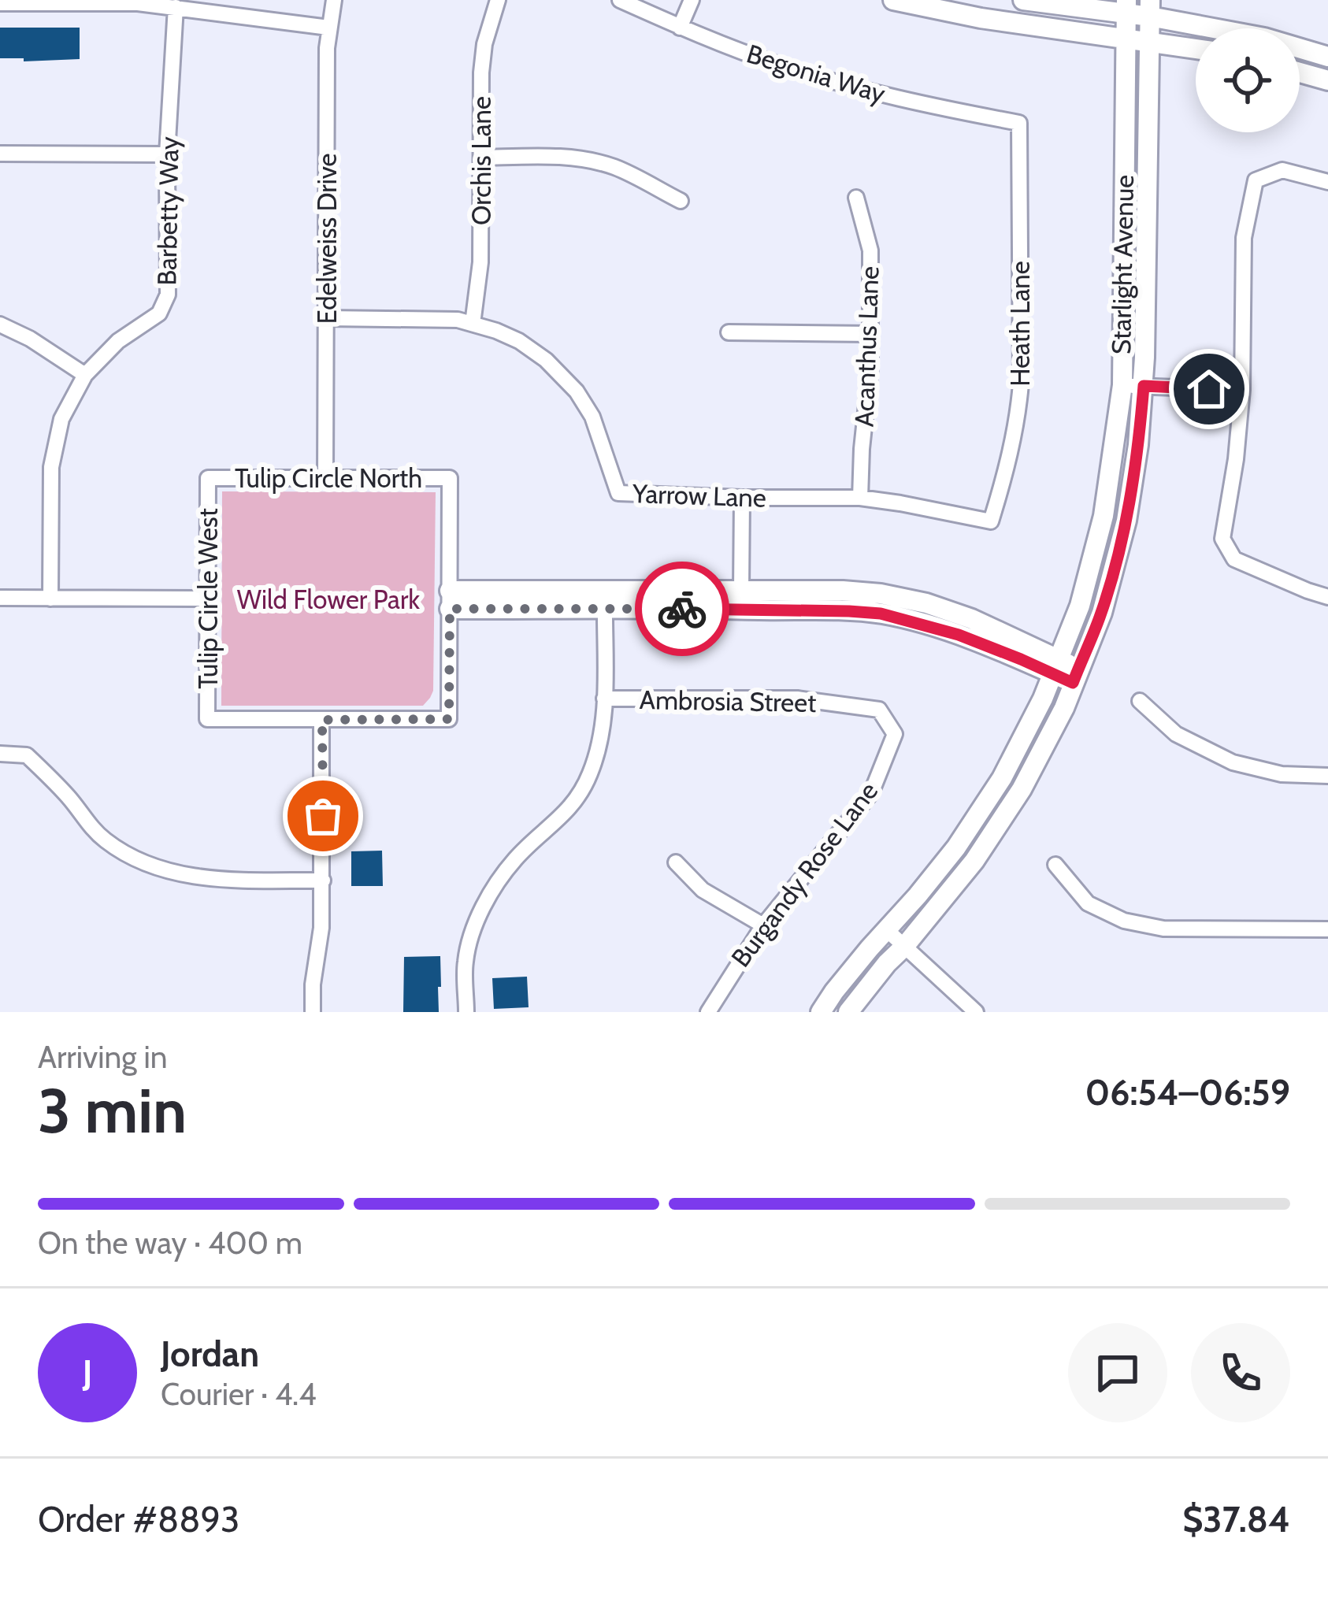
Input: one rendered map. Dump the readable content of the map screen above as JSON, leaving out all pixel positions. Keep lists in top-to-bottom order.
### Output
{
  "streets": {
    "street": [
      "Begonia Way",
      "Orchis Lane",
      "Barbetty Way",
      "Edelweiss Drive",
      "Starlight Avenue",
      "Heath Lane",
      "Acanthus Lane",
      "Tulip Circle North",
      "Yarrow Lane",
      "Tulip Circle West",
      "Ambrosia Street",
      "Burgandy Rose Lane"
    ]
  },
  "crossings": [
    ["Begonia Way", "Heath Lane"],
    ["Orchis Lane", "Yarrow Lane"],
    ["Edelweiss Drive", "Tulip Circle North"],
    ["Edelweiss Drive", "Yarrow Lane"],
    ["Heath Lane", "Yarrow Lane"],
    ["Acanthus Lane", "Yarrow Lane"],
    ["Tulip Circle North", "Tulip Circle West"],
    ["Ambrosia Street", "Burgandy Rose Lane"]
  ],
  "parks": ["Wild Flower Park"],
  "page": {
    "heading": ["3 min", "Arriving in", "06:54–06:59"],
    "panel": [
      "Jordan",
      "Courier · 4.4",
      "Order #8893",
      "$37.84"
    ],
    "bar": "On the way · 400 m",
    "round": "J"
  }
}
